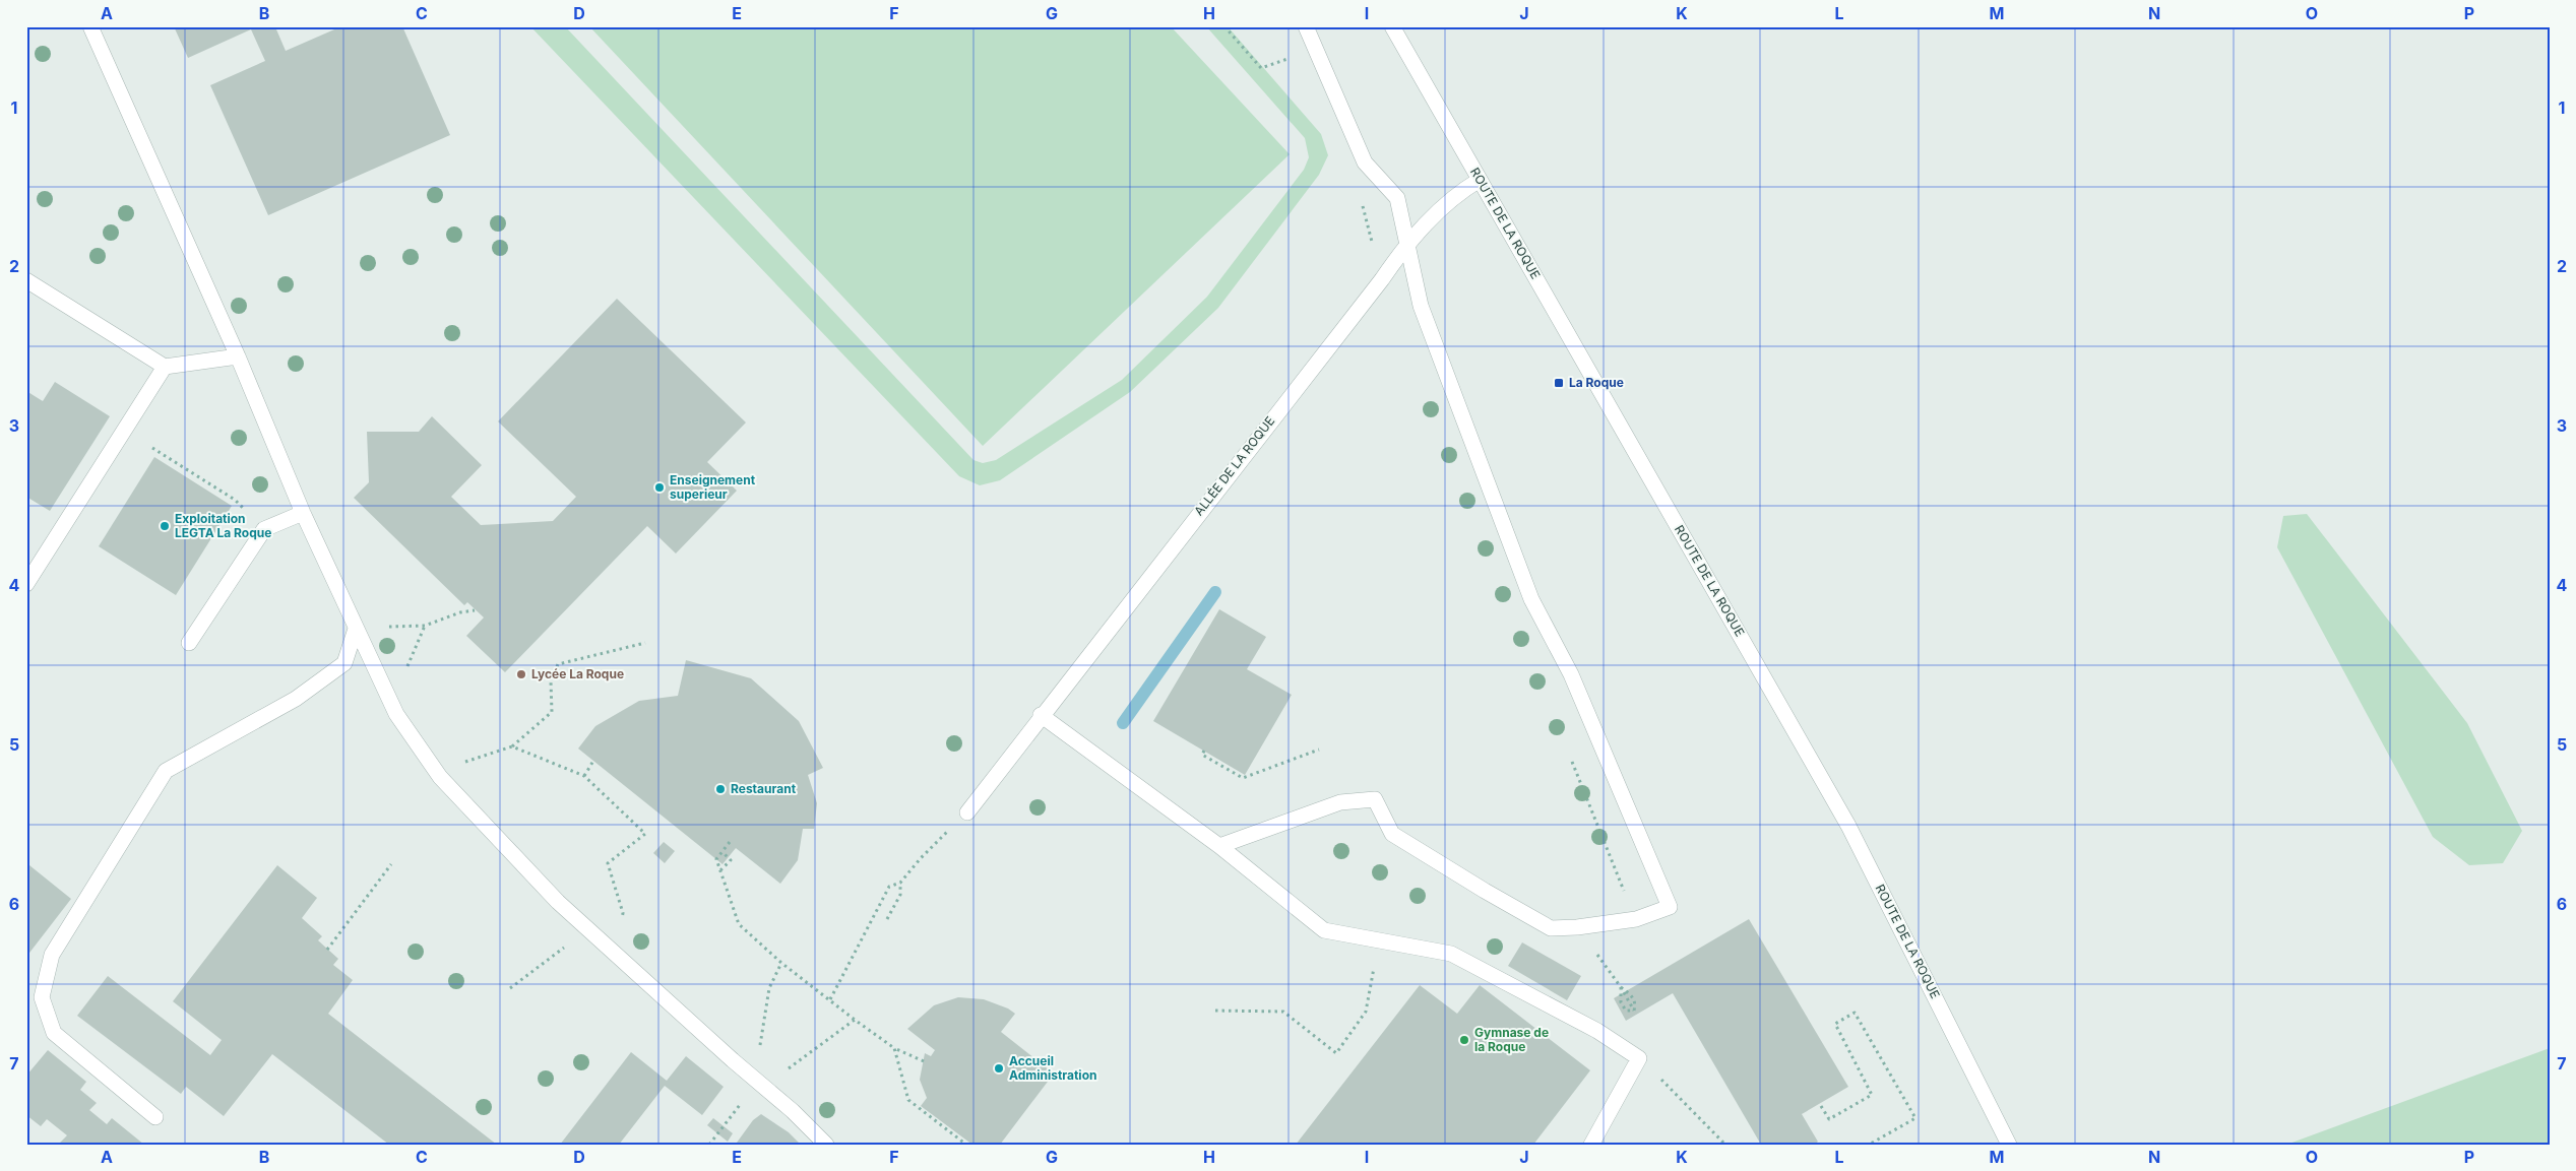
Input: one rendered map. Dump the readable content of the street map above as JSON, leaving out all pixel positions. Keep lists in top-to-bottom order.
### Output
{
  "streets": {
    "street": ["ROUTE DE LA ROQUE", "ALLÉE DE LA ROQUE"]
  },
  "crossings": [
    ["ROUTE DE LA ROQUE", "ALLÉE DE LA ROQUE"]
  ],
  "places": {
    "transit": ["La Roque"],
    "other": [
      "Enseignement superieur",
      "Exploitation LEGTA La Roque",
      "Lycée La Roque",
      "Restaurant",
      "Gymnase de la Roque",
      "Accueil Administration"
    ]
  },
  "grid": {
    "columns": [
      "A",
      "B",
      "C",
      "D",
      "E",
      "F",
      "G",
      "H",
      "I",
      "J",
      "K",
      "L",
      "M",
      "N",
      "O",
      "P"
    ],
    "rows": [
      "1",
      "2",
      "3",
      "4",
      "5",
      "6",
      "7"
    ]
  }
}
